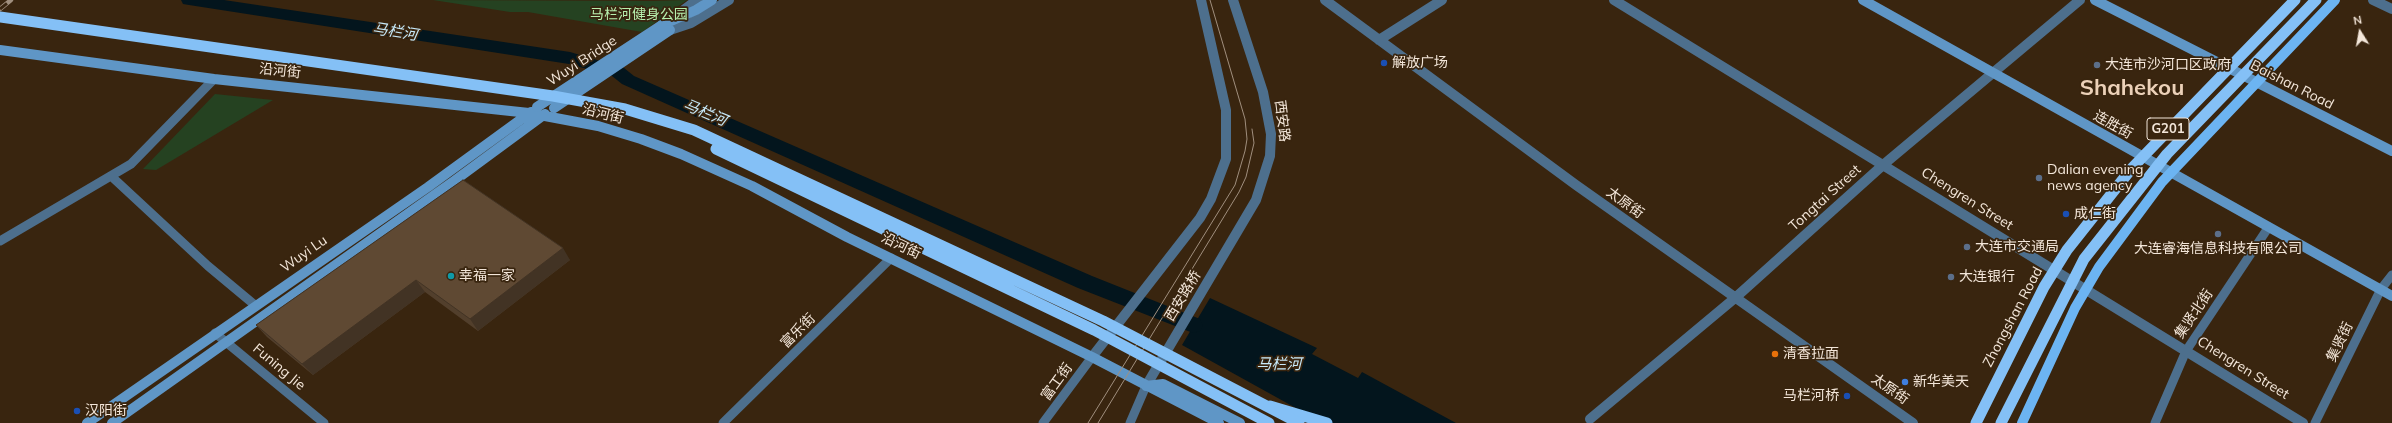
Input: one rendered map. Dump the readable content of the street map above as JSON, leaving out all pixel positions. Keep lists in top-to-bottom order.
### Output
{
  "streets": {
    "highway": ["G201", "Zhongshan Road"],
    "main road": [
      "Wuyi Bridge",
      "沿河街",
      "Baishan Road",
      "连胜街",
      "Wuyi Lu"
    ],
    "street": [
      "西安路",
      "Tongtai Street",
      "Chengren Street",
      "太原街",
      "西安路桥",
      "集贤北街",
      "富乐街",
      "集贤街",
      "Funing Jie",
      "富工街"
    ]
  },
  "crossings": [
    ["Wuyi Bridge", "沿河街"],
    ["Wuyi Bridge", "Wuyi Lu"],
    ["沿河街", "Wuyi Lu"],
    ["沿河街", "西安路桥"],
    ["沿河街", "富乐街"],
    ["沿河街", "富工街"],
    ["Baishan Road", "G201"],
    ["Baishan Road", "Zhongshan Road"],
    ["西安路", "西安路桥"],
    ["连胜街", "G201"],
    ["连胜街", "Tongtai Street"],
    ["连胜街", "集贤北街"],
    ["连胜街", "Zhongshan Road"],
    ["连胜街", "集贤街"],
    ["G201", "Chengren Street"],
    ["Tongtai Street", "Chengren Street"],
    ["Tongtai Street", "太原街"],
    ["Chengren Street", "集贤北街"],
    ["Chengren Street", "Zhongshan Road"],
    ["Wuyi Lu", "Funing Jie"]
  ],
  "districts": ["Shahekou"],
  "water": ["马栏河"],
  "parks": ["马栏河健身公园"],
  "places": [
    "解放广场",
    "大连市沙河口区政府",
    "Dalian evening news agency",
    "成仁街",
    "大连睿海信息科技有限公司",
    "大连市交通局",
    "幸福一家",
    "大连银行",
    "清香拉面",
    "新华美天",
    "马栏河桥",
    "汉阳街"
  ],
  "north": "top"
}
